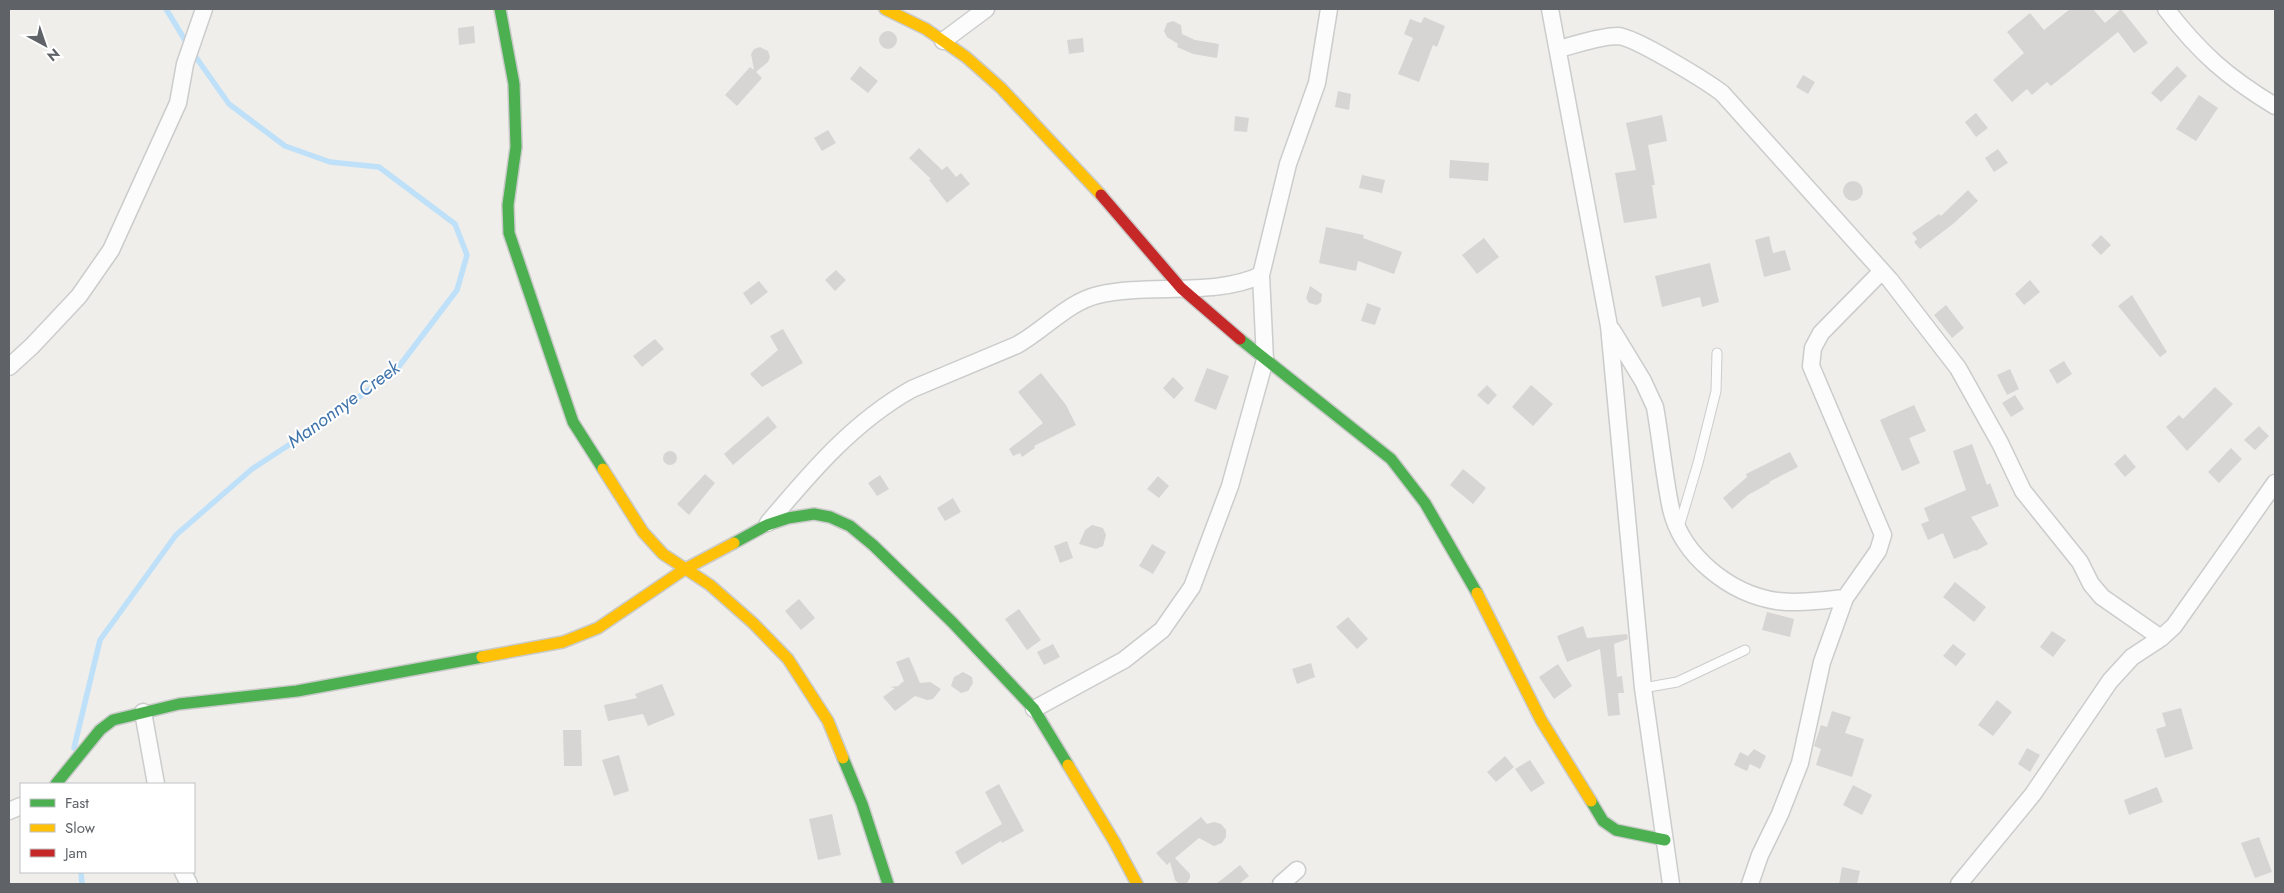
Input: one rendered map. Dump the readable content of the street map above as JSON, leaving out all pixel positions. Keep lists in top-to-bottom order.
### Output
{
  "water": ["Manonnye Creek"],
  "legend": ["Fast", "Slow", "Jam"],
  "north": "bottom right"
}
